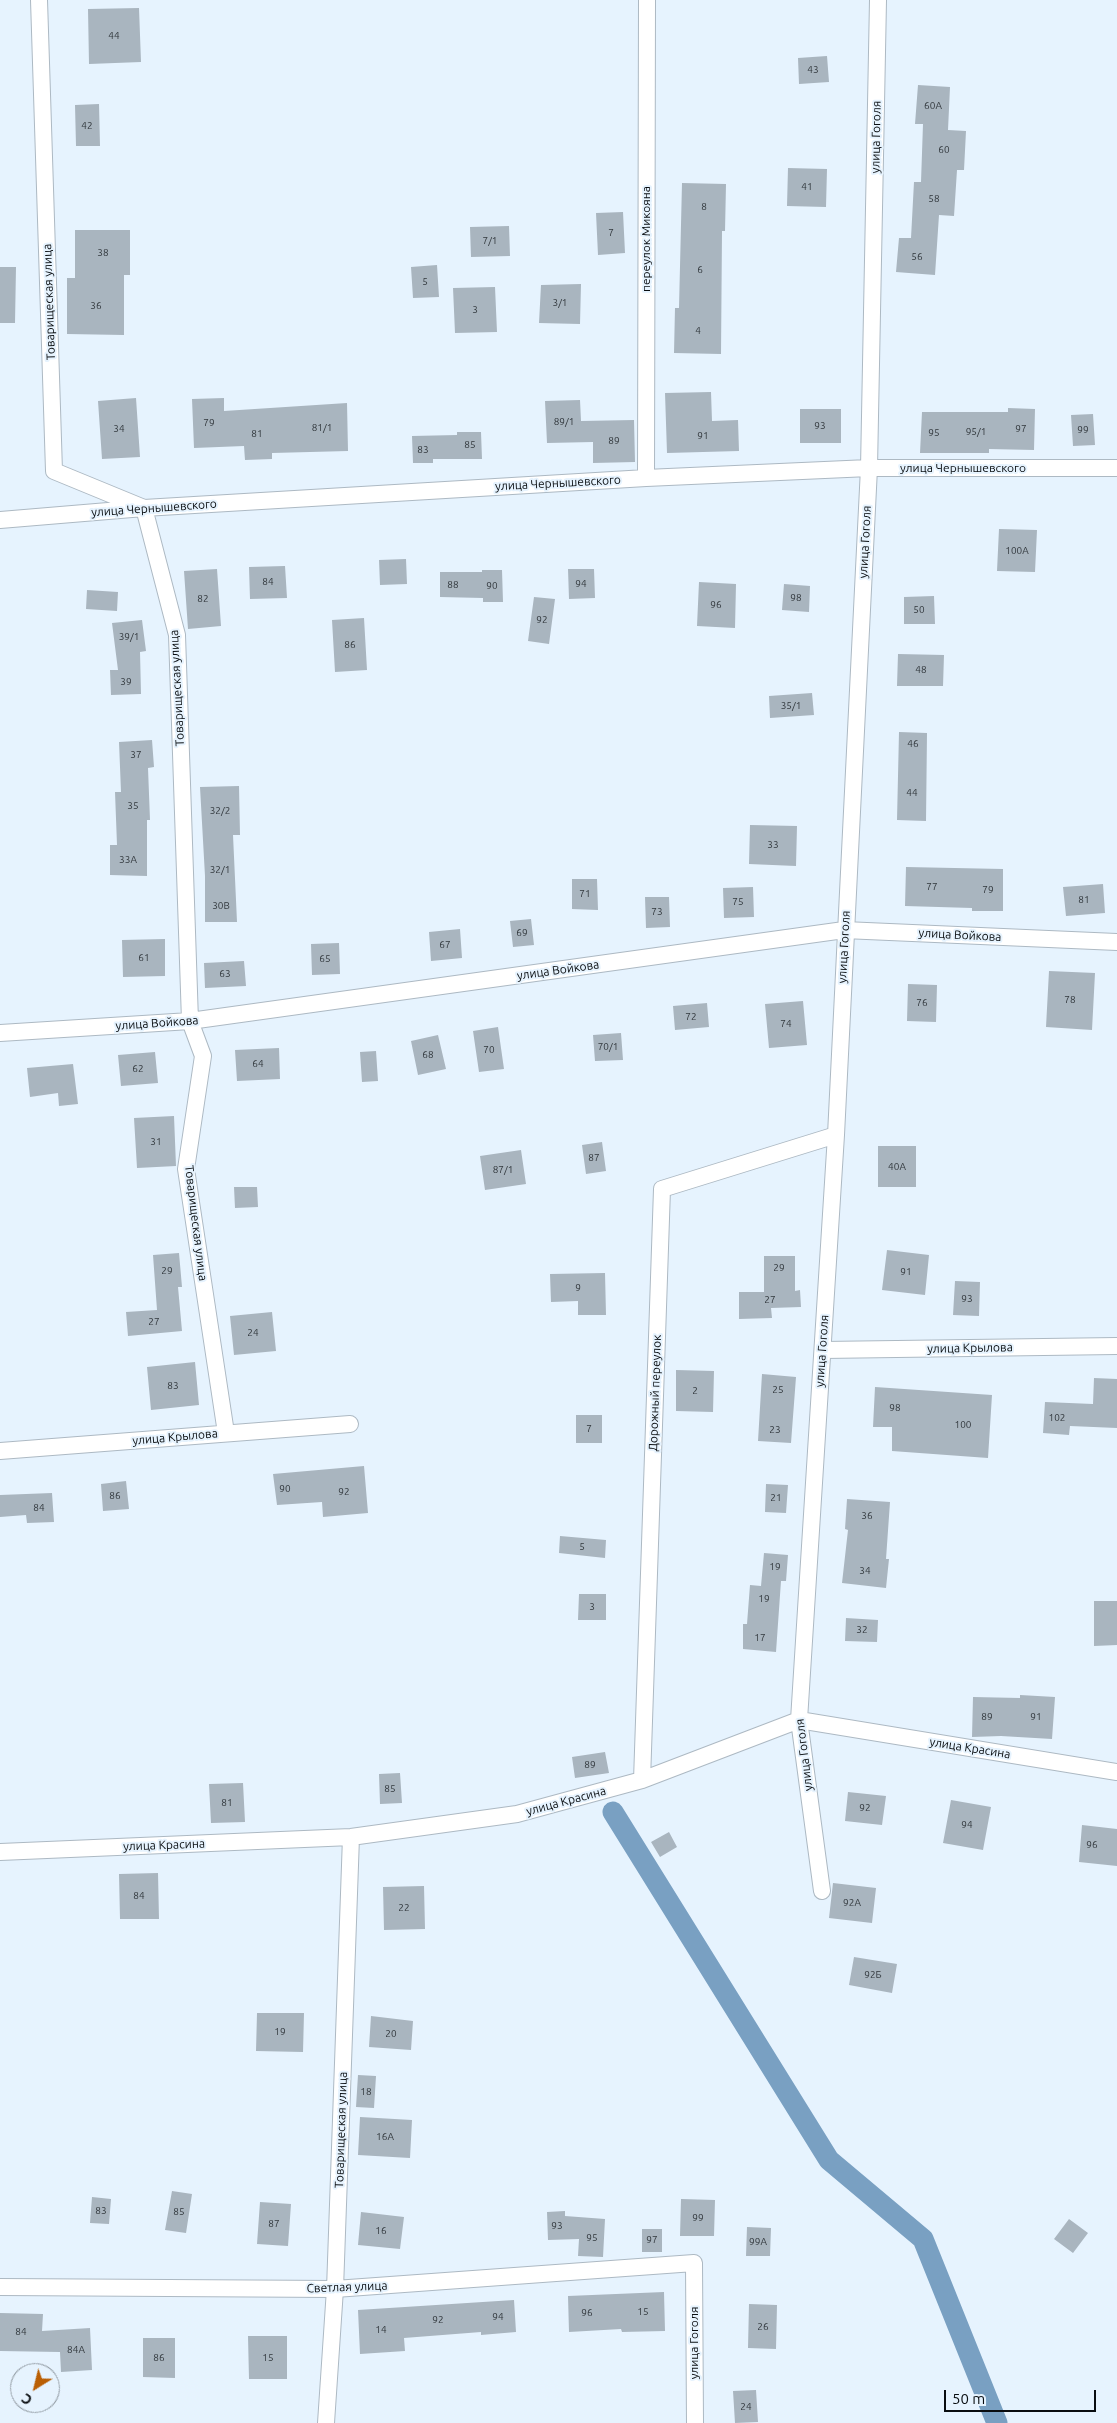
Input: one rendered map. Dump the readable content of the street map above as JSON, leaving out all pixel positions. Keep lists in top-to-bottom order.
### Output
{
  "streets": {
    "street": [
      "улица Гоголя",
      "переулок Микояна",
      "Товарищеская улица",
      "улица Чернышевского",
      "улица Войкова",
      "улица Крылова",
      "Дорожный переулок",
      "улица Красина",
      "Светлая улица"
    ]
  },
  "crossings": [
    ["улица Гоголя", "улица Чернышевского"],
    ["улица Гоголя", "улица Войкова"],
    ["улица Гоголя", "улица Крылова"],
    ["улица Гоголя", "Дорожный переулок"],
    ["улица Гоголя", "улица Красина"],
    ["улица Гоголя", "Светлая улица"],
    ["переулок Микояна", "улица Чернышевского"],
    ["Товарищеская улица", "улица Чернышевского"],
    ["Товарищеская улица", "улица Войкова"],
    ["Товарищеская улица", "улица Крылова"],
    ["Товарищеская улица", "улица Красина"],
    ["Товарищеская улица", "Светлая улица"],
    ["Дорожный переулок", "улица Красина"]
  ],
  "house_numbers": [
    "44",
    "43",
    "60А",
    "42",
    "60",
    "41",
    "58",
    "8",
    "7",
    "7/1",
    "38",
    "56",
    "6",
    "5",
    "3/1",
    "36",
    "3",
    "4",
    "89/1",
    "79",
    "93",
    "81/1",
    "34",
    "97",
    "99",
    "95/1",
    "95",
    "81",
    "91",
    "89",
    "85",
    "83",
    "100А",
    "84",
    "94",
    "88",
    "90",
    "98",
    "82",
    "96",
    "50",
    "92",
    "39/1",
    "86",
    "48",
    "39",
    "35/1",
    "46",
    "37",
    "44",
    "35",
    "32/2",
    "33",
    "33А",
    "32/1",
    "77",
    "79",
    "71",
    "81",
    "75",
    "30В",
    "73",
    "69",
    "67",
    "61",
    "65",
    "63",
    "78",
    "76",
    "72",
    "74",
    "70/1",
    "70",
    "68",
    "64",
    "62",
    "31",
    "87",
    "40А",
    "87/1",
    "29",
    "29",
    "91",
    "9",
    "93",
    "27",
    "27",
    "24",
    "83",
    "25",
    "2",
    "98",
    "102",
    "100",
    "7",
    "23",
    "90",
    "92",
    "86",
    "21",
    "84",
    "36",
    "5",
    "19",
    "34",
    "19",
    "3",
    "32",
    "17",
    "89",
    "91",
    "89",
    "85",
    "81",
    "92",
    "94",
    "96",
    "84",
    "92А",
    "22",
    "92Б",
    "19",
    "20",
    "18",
    "16А",
    "83",
    "85",
    "99",
    "87",
    "93",
    "16",
    "95",
    "97",
    "99А",
    "15",
    "96",
    "94",
    "92",
    "26",
    "14",
    "84",
    "84А",
    "86",
    "15",
    "24"
  ],
  "scale_bar": "50 m",
  "north": "bottom left"
}
